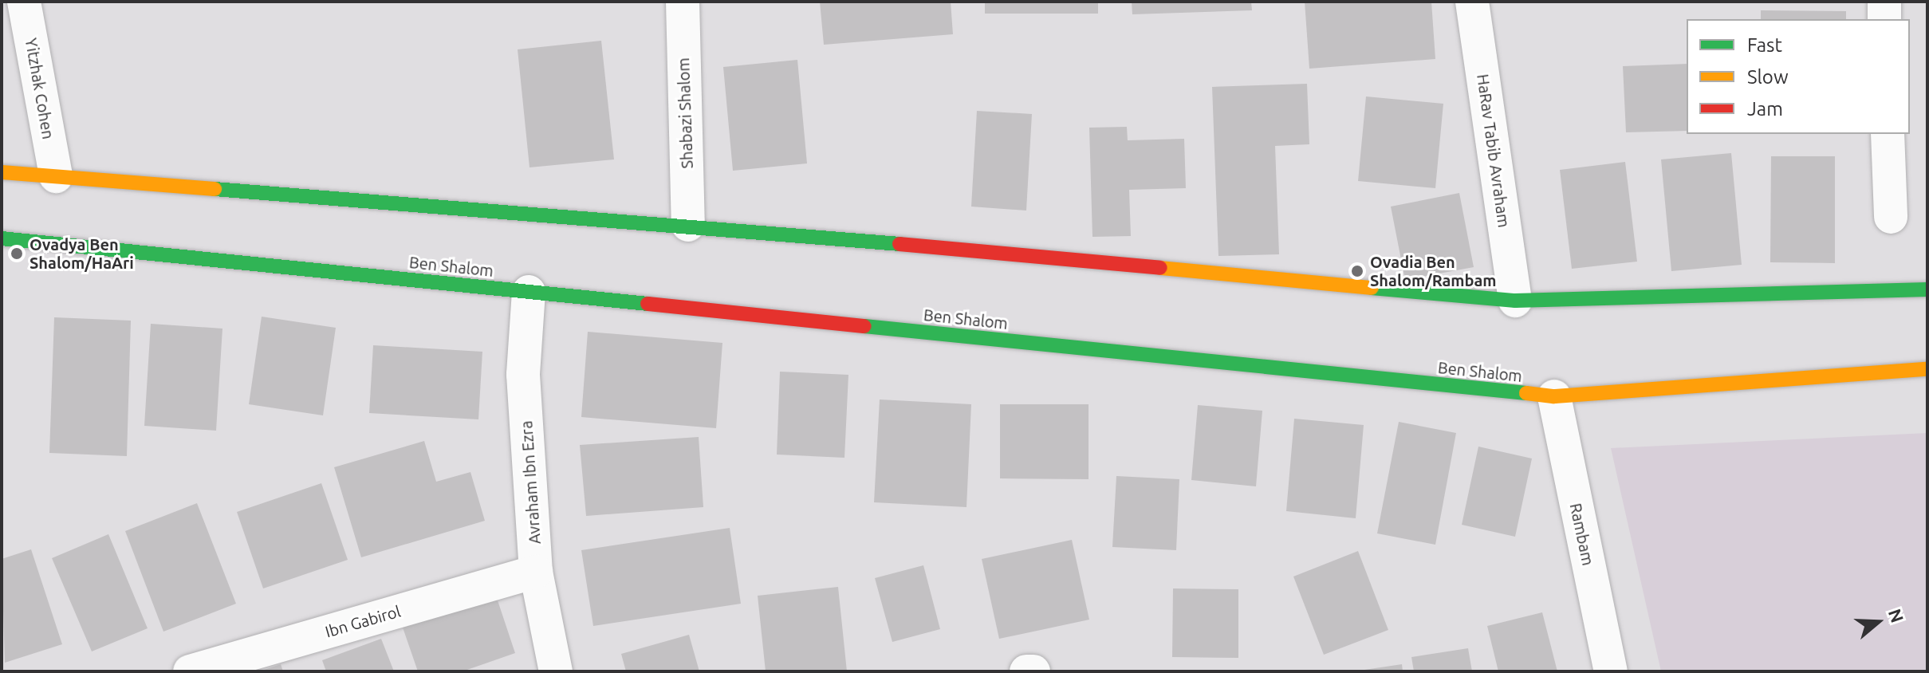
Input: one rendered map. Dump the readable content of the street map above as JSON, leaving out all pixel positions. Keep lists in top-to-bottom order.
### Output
{
  "streets": {
    "main road": ["Ben Shalom"],
    "street": [
      "Yitzhak Cohen",
      "Shabazi Shalom",
      "HaRav Tabib Avraham",
      "Avraham Ibn Ezra",
      "Rambam",
      "Ibn Gabirol"
    ]
  },
  "crossings": [
    ["Ben Shalom", "Avraham Ibn Ezra"],
    ["Ben Shalom", "Rambam"],
    ["Avraham Ibn Ezra", "Ibn Gabirol"]
  ],
  "places": ["Ovadya Ben Shalom/HaAri", "Ovadia Ben Shalom/Rambam"],
  "legend": ["Fast", "Slow", "Jam"],
  "north": "right"
}
